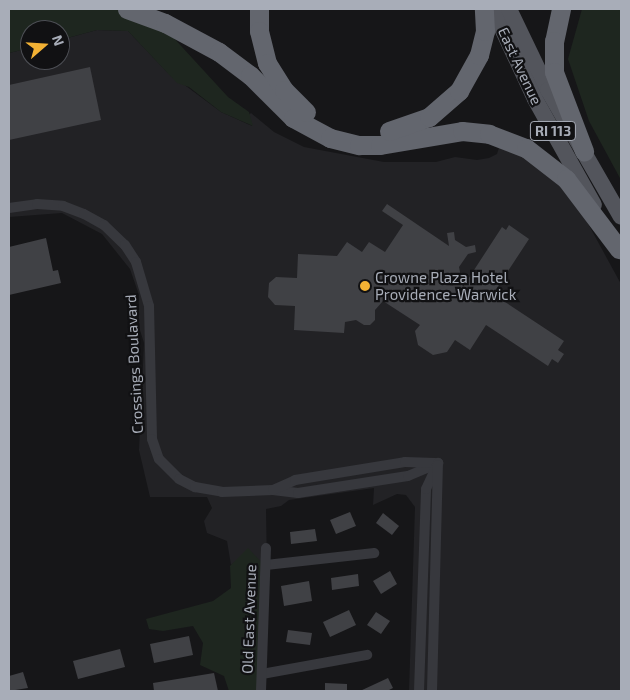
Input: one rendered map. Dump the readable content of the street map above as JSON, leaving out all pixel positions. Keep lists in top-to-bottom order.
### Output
{
  "streets": {
    "main road": ["East Avenue", "RI 113"],
    "street": ["Crossings Boulavard", "Old East Avenue"]
  },
  "places": ["Crowne Plaza Hotel Providence-Warwick"],
  "north": "right"
}
